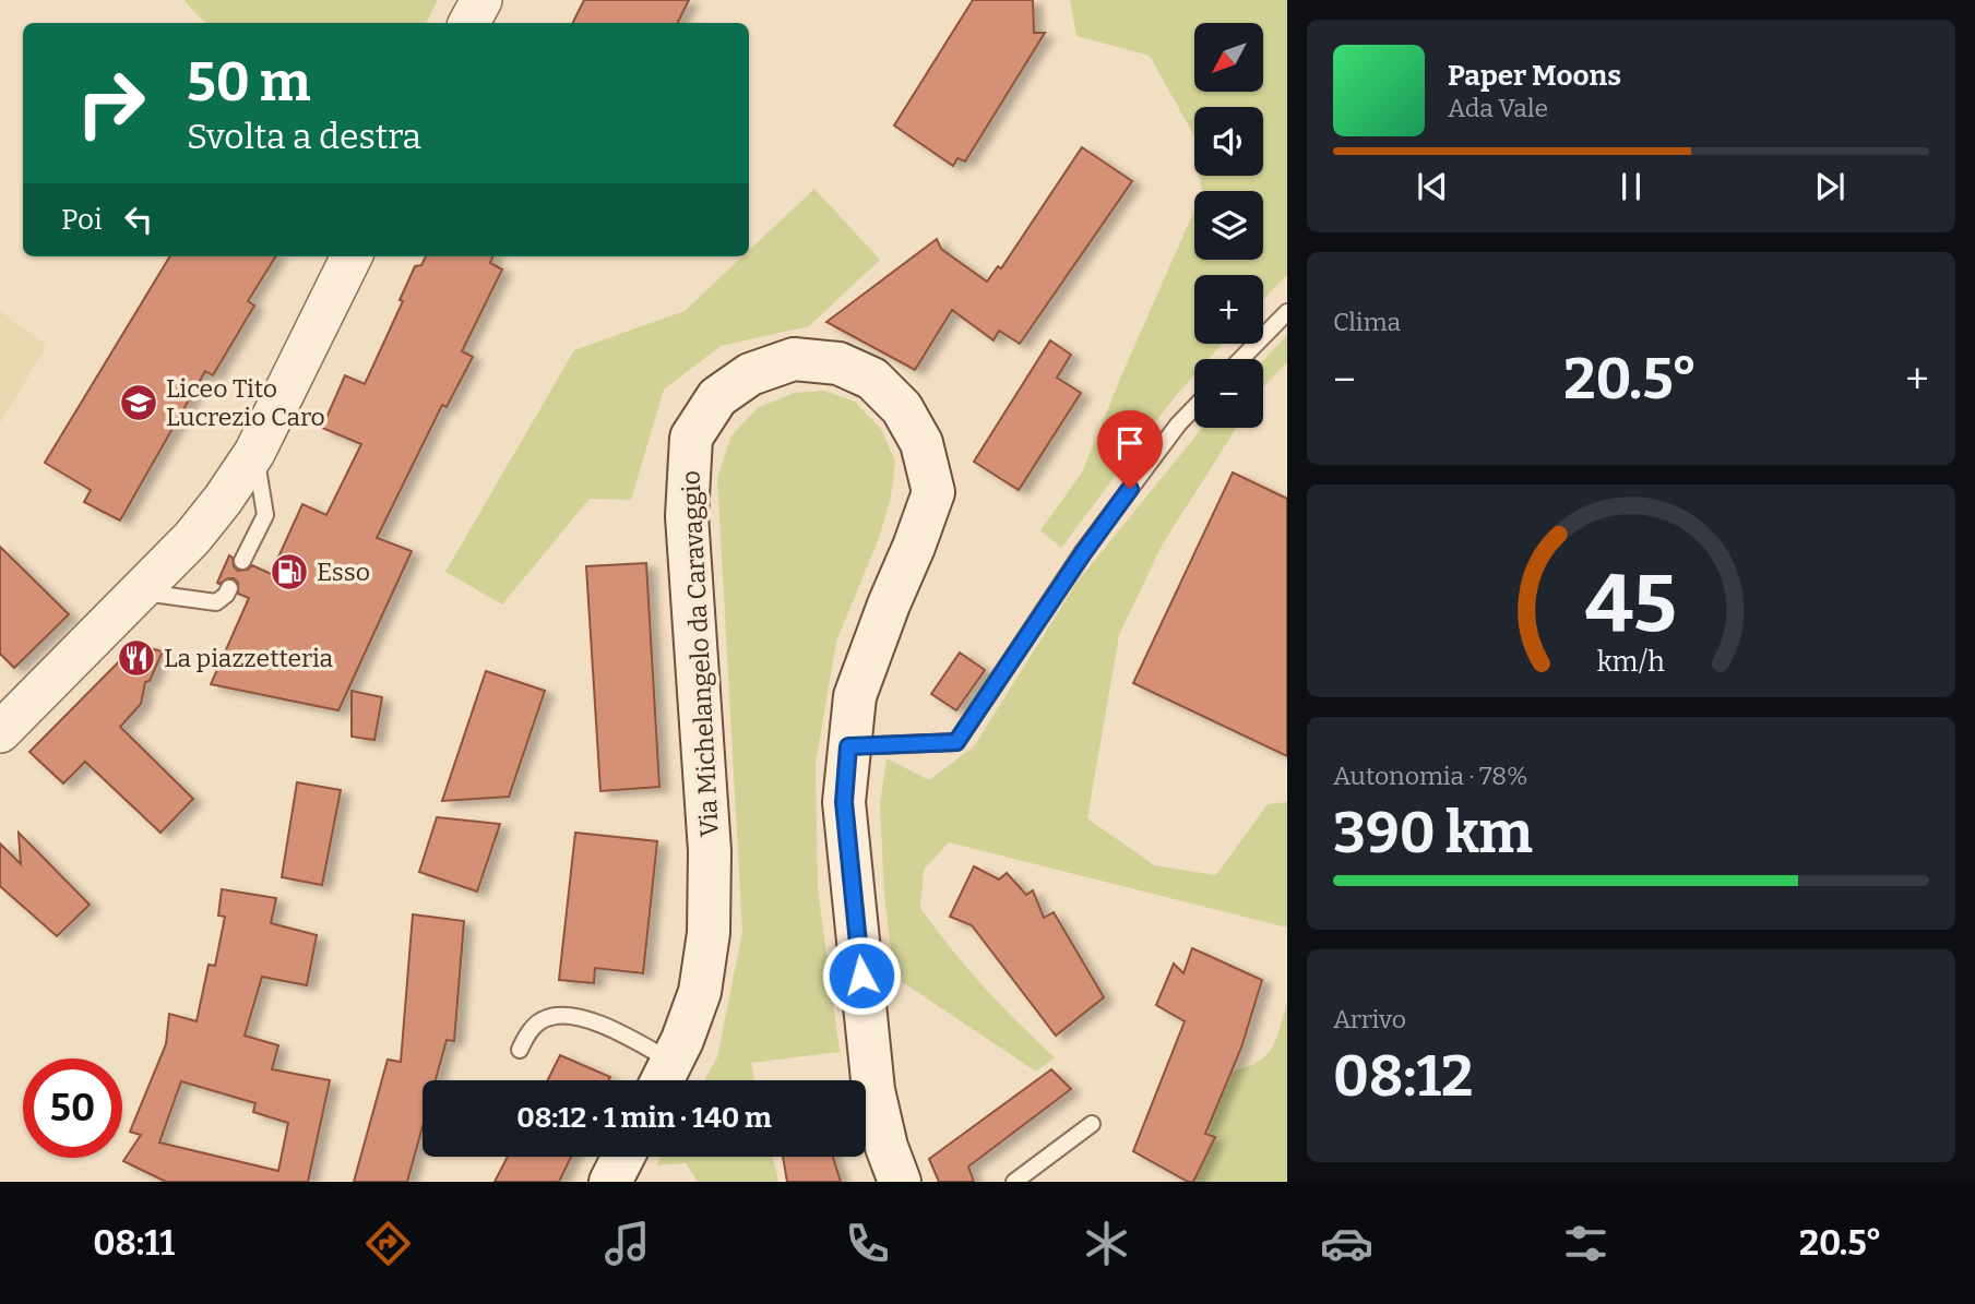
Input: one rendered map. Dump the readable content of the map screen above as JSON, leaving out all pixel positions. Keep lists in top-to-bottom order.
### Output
{
  "streets": {
    "main road": ["Via Michelangelo da Caravaggio"]
  },
  "places": {
    "school or university": ["Liceo Tito Lucrezio Caro"],
    "fuel station": ["Esso"],
    "restaurant": ["La piazzetteria"]
  },
  "north": "bottom left",
  "page": {
    "map_buttons": ["+", "−"],
    "turn": ["50 m", "Svolta a destra"],
    "song": ["Paper Moons", "Ada Vale"],
    "then": "Poi",
    "tile": [
      "Clima",
      ["Autonomia · 78%", "390 km"],
      ["Arrivo", "08:12"]
    ],
    "heat": ["−", "20.5°", "+"],
    "limit": "50",
    "trip": "08:12 · 1 min · 140 m",
    "tabs": ["08:11", "20.5°"],
    "gauge": ["45", "km/h"]
  }
}
